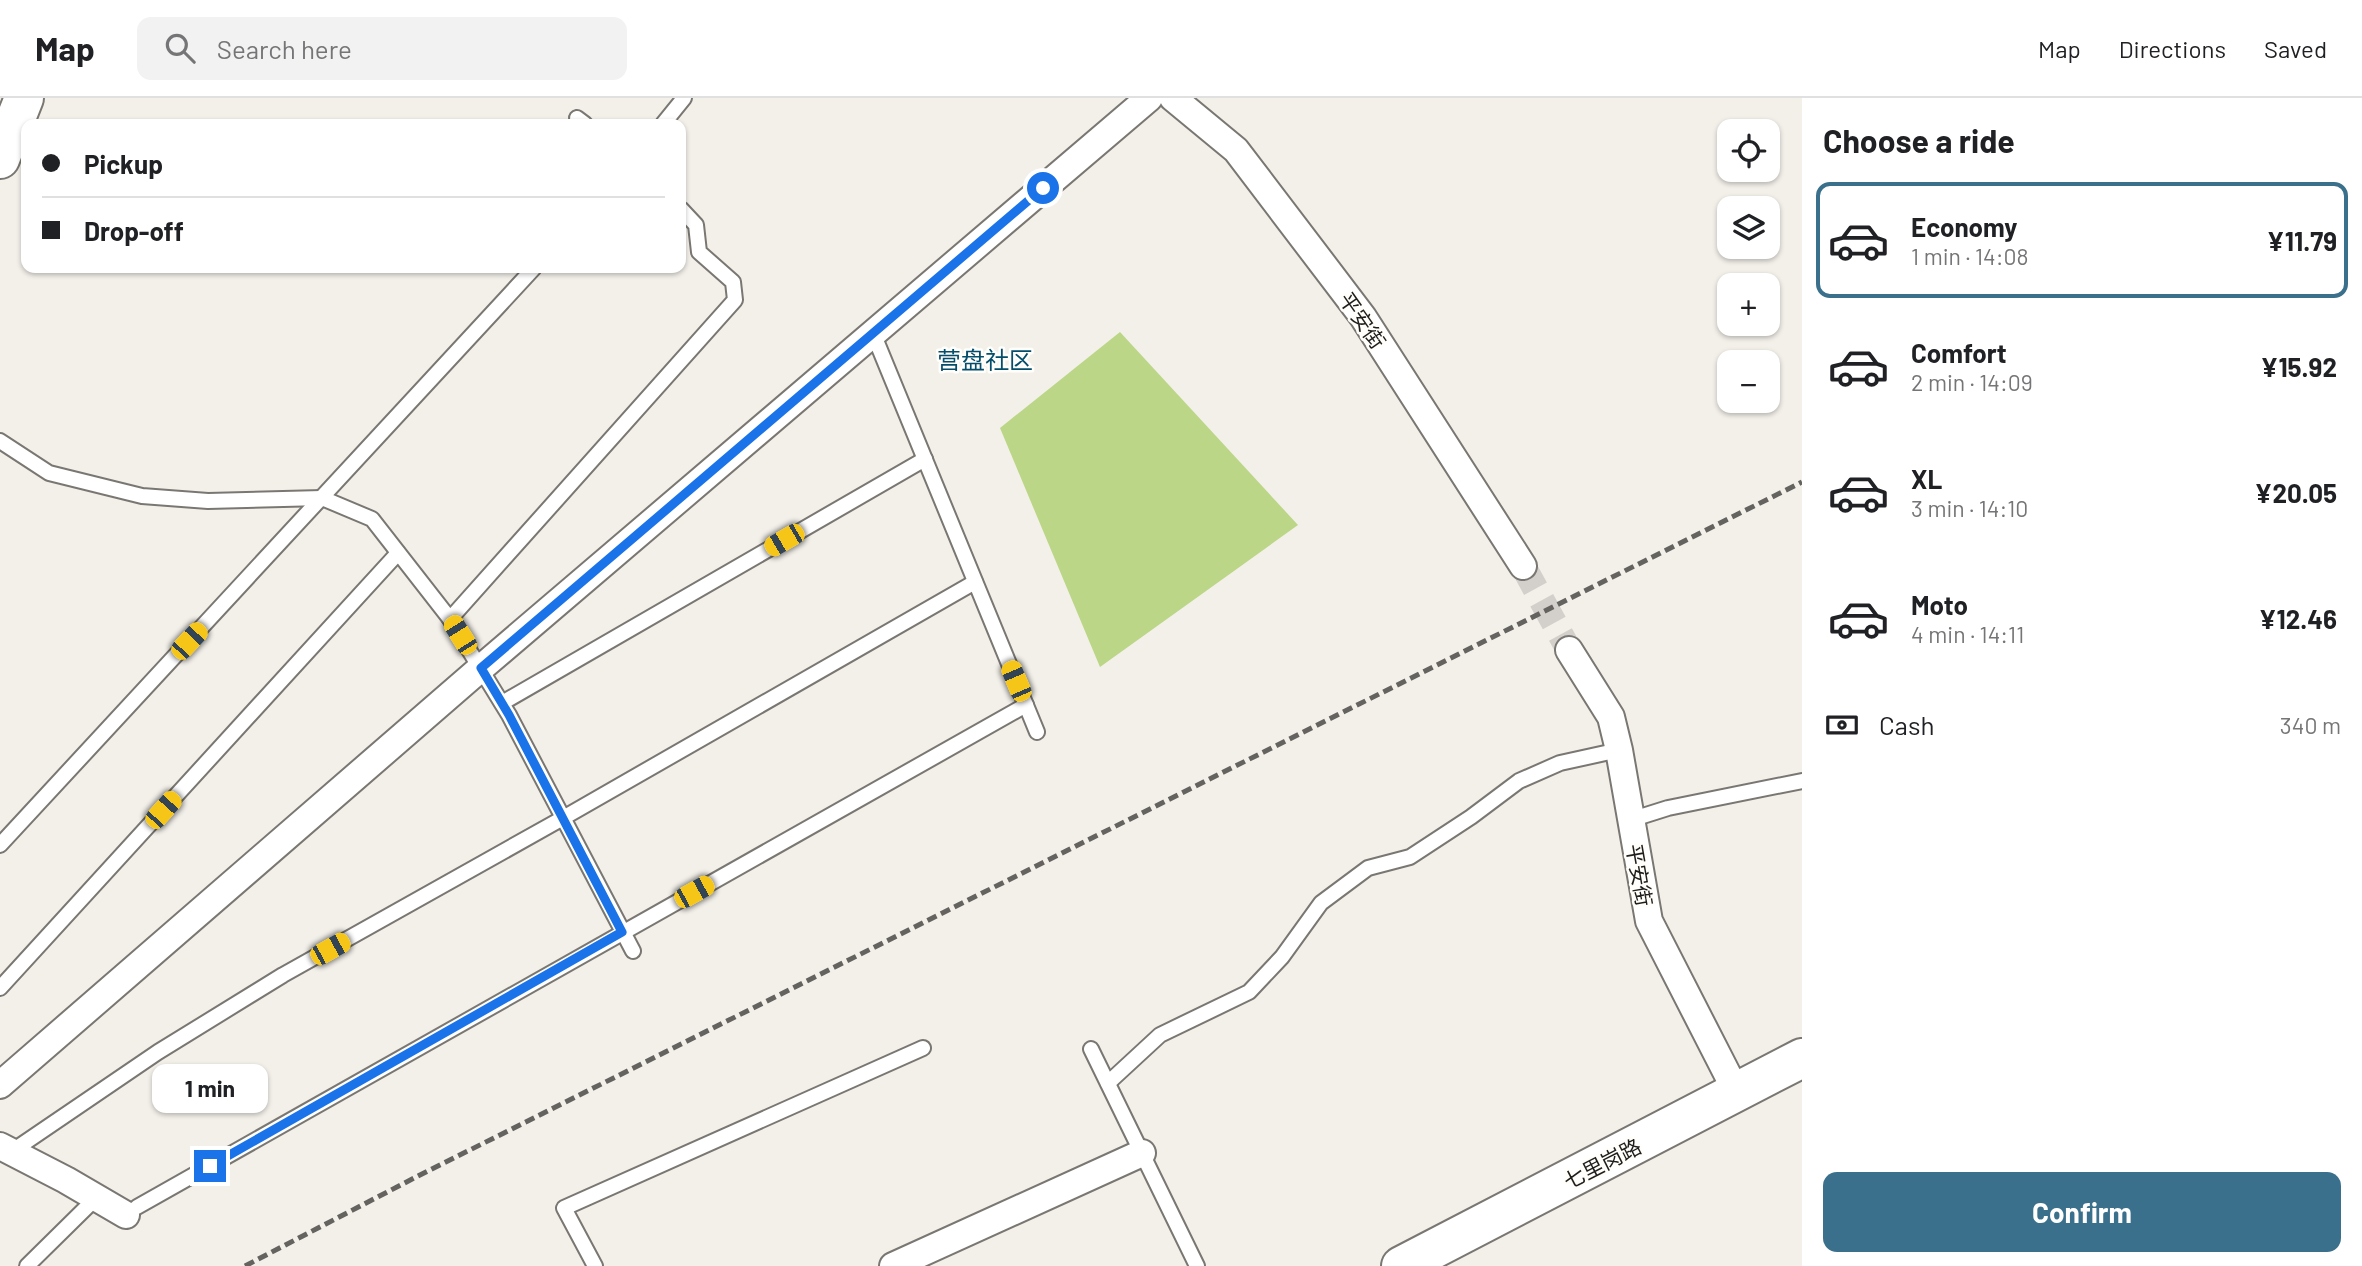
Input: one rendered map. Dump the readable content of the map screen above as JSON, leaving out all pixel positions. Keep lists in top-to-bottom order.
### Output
{
  "streets": {
    "street": ["平安街", "七里岗路"]
  },
  "crossings": [
    ["平安街", "七里岗路"]
  ],
  "districts": ["营盘社区"],
  "page": {
    "header": "Map",
    "search": "Search here",
    "nav": ["Map", "Directions", "Saved"],
    "heading": "Choose a ride",
    "map_buttons": ["+", "−"],
    "banner": ["Pickup", "Drop-off"],
    "list": [
      {
        "name": "Economy",
        "note": "1 min · 14:08",
        "value": "¥11.79"
      },
      {
        "name": "Comfort",
        "note": "2 min · 14:09",
        "value": "¥15.92"
      },
      {
        "name": "XL",
        "note": "3 min · 14:10",
        "value": "¥20.05"
      },
      {
        "name": "Moto",
        "note": "4 min · 14:11",
        "value": "¥12.46"
      }
    ],
    "pay": ["Cash", "340 m"],
    "bubble": "1 min",
    "buttons": "Confirm"
  }
}
